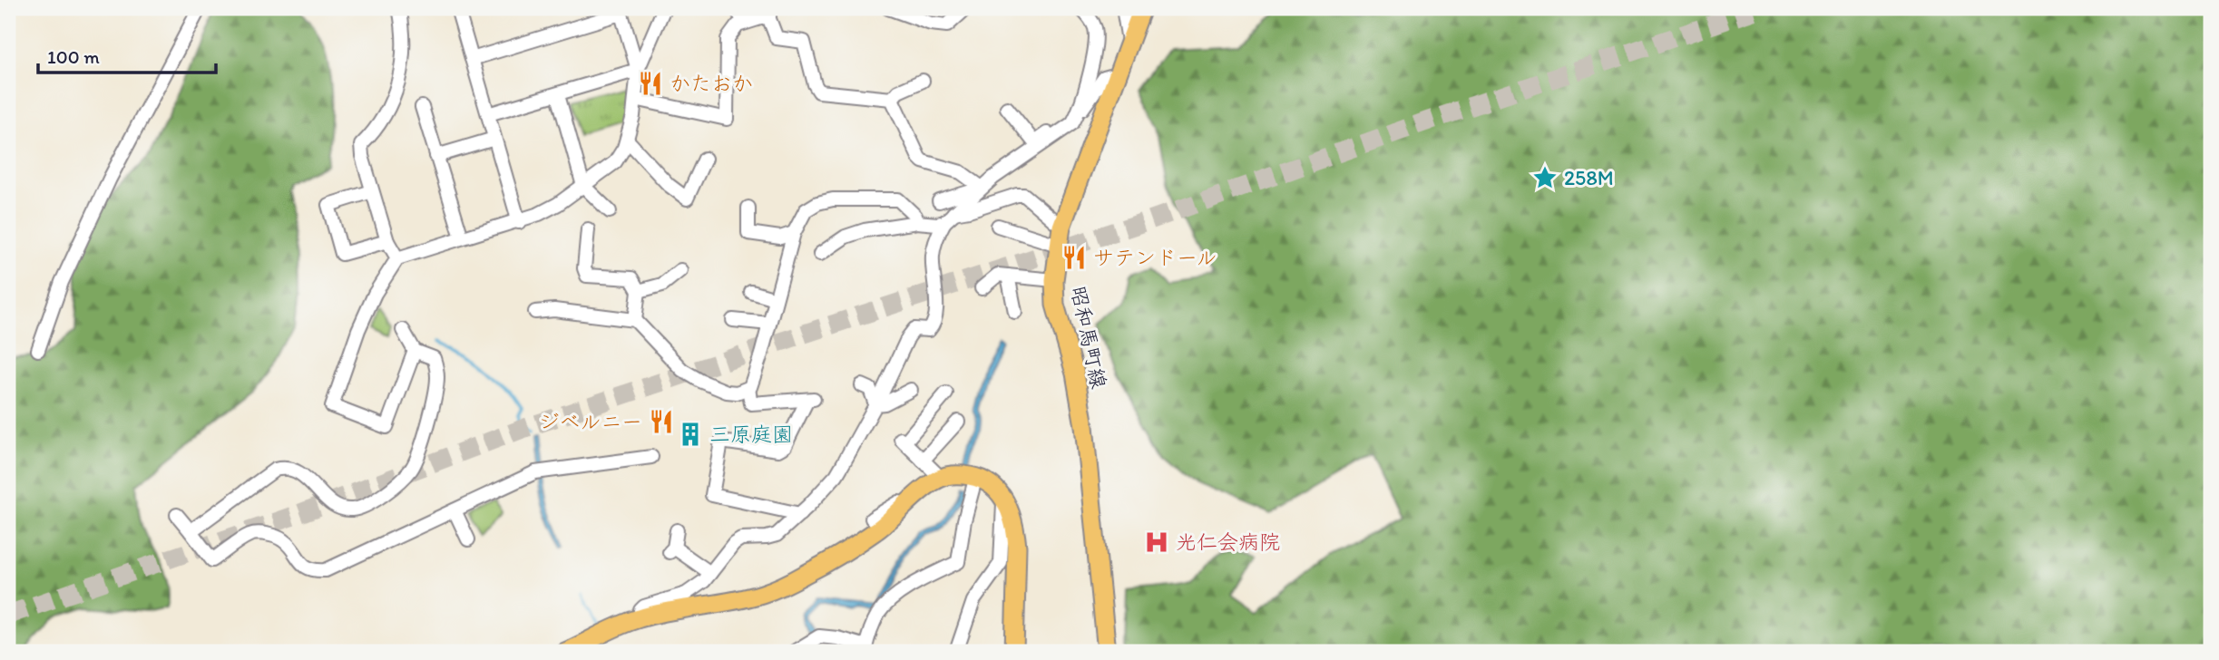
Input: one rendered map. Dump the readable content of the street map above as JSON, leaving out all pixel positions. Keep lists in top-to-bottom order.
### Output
{
  "streets": {
    "main road": ["昭和馬町線"]
  },
  "places": {
    "restaurant": ["かたおか", "サテンドール", "ジベルニー"],
    "place": ["258M"],
    "building": ["三原庭園"],
    "hospital": ["光仁会病院"]
  },
  "scale_bar": "100 m"
}
